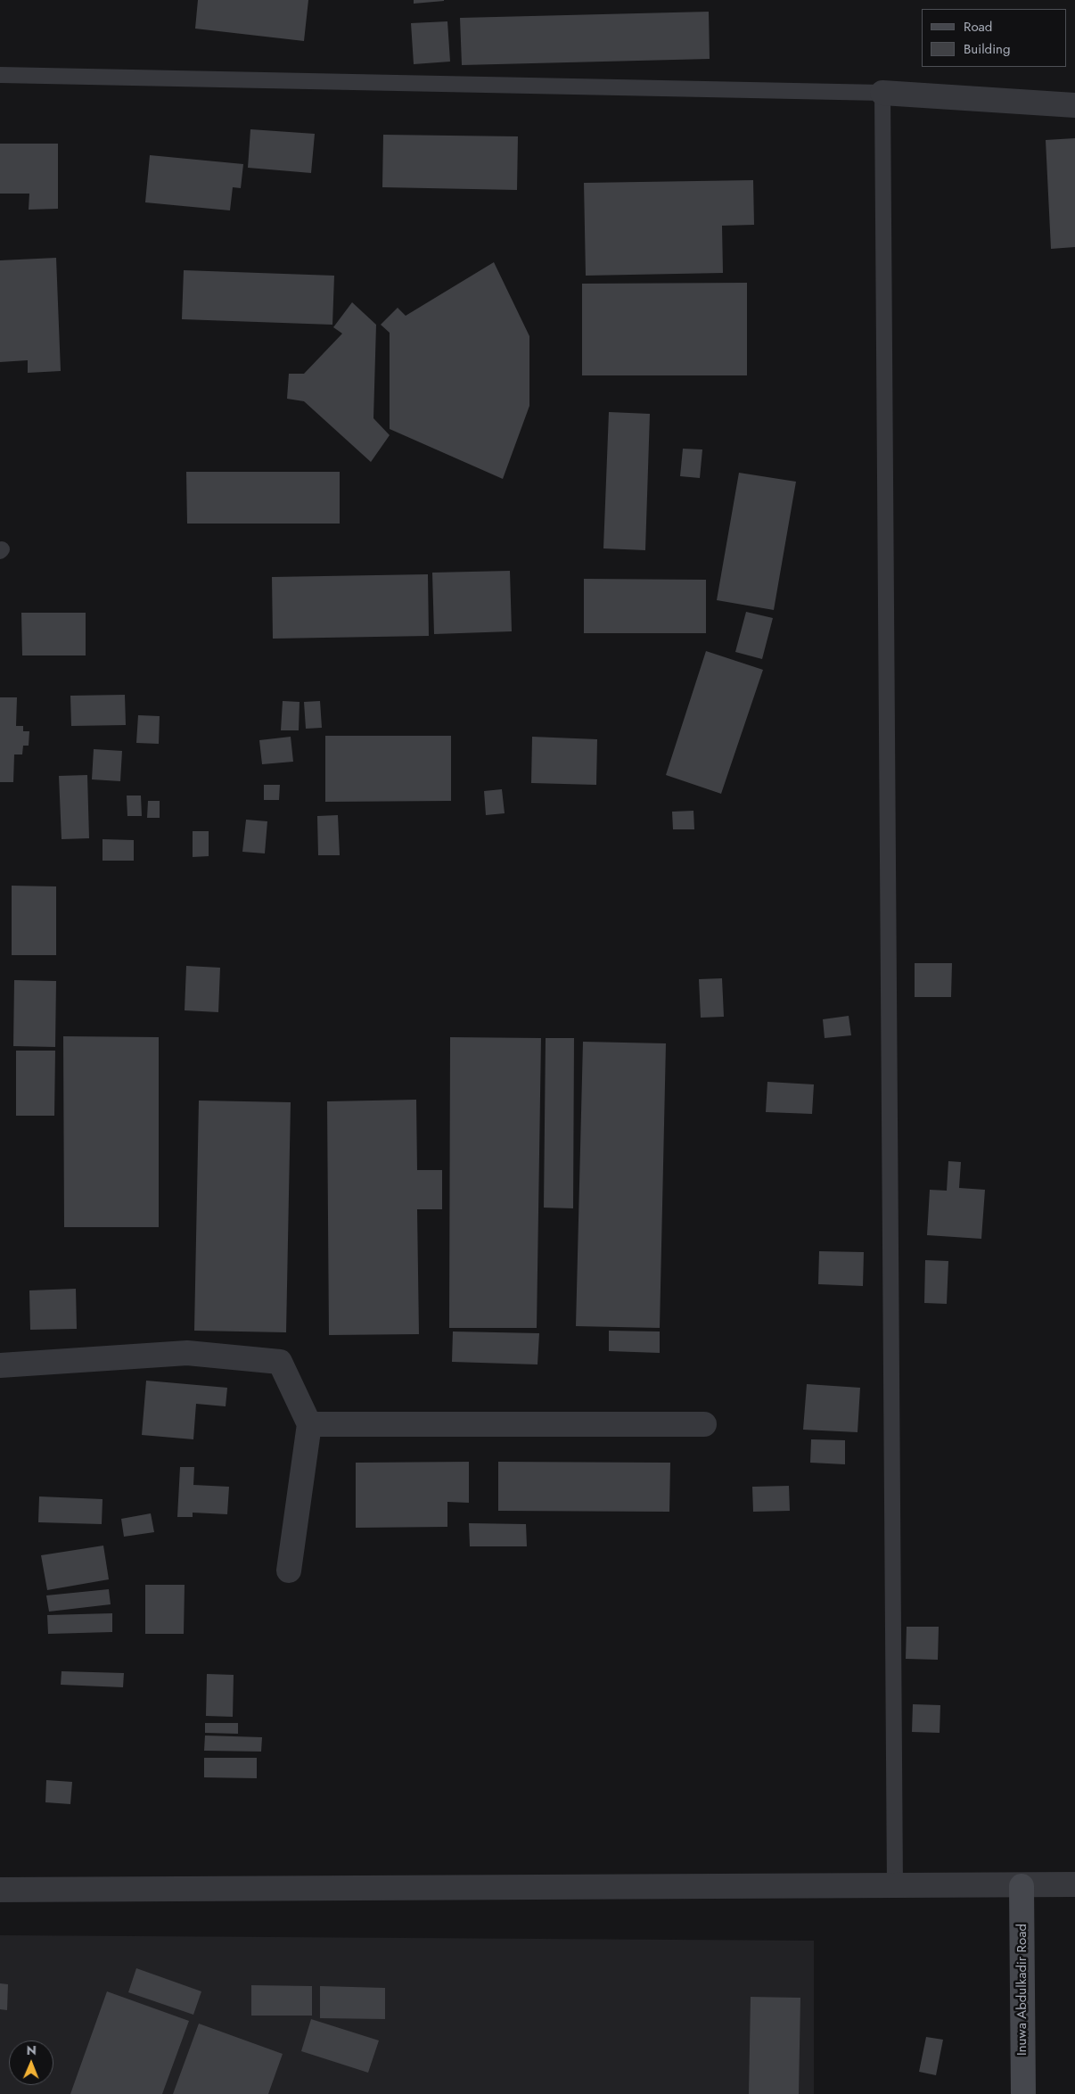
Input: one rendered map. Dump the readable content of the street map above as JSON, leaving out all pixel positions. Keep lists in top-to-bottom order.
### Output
{
  "streets": {
    "main road": ["Inuwa Abdulkadir Road"]
  },
  "legend": ["Road", "Building"],
  "north": "top"
}
